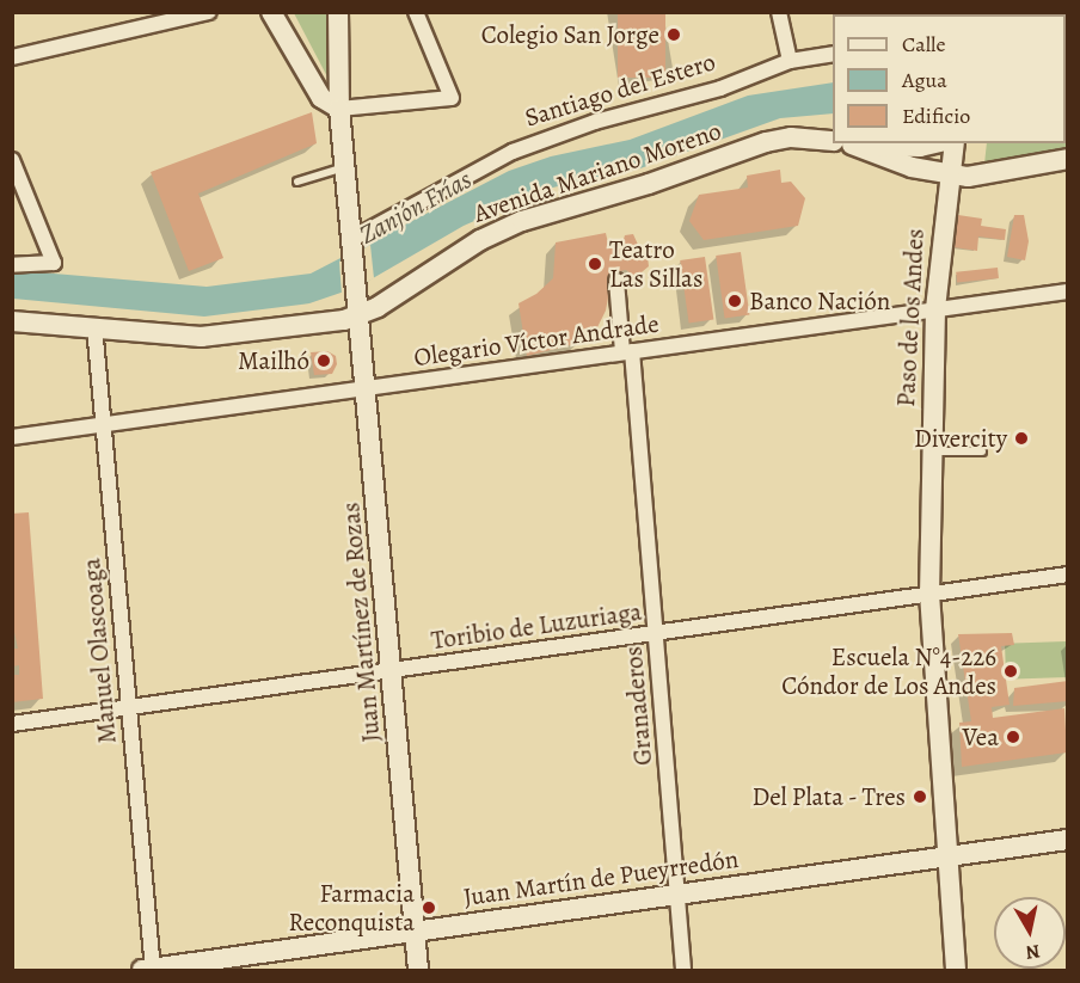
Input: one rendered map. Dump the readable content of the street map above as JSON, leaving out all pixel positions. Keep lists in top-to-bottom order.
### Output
{
  "streets": {
    "street": [
      "Santiago del Estero",
      "Avenida Mariano Moreno",
      "Paso de los Andes",
      "Olegario Víctor Andrade",
      "Juan Martínez de Rozas",
      "Toribio de Luzuriaga",
      "Manuel Olascoaga",
      "Granaderos",
      "Juan Martín de Pueyrredón"
    ]
  },
  "crossings": [
    ["Santiago del Estero", "Juan Martínez de Rozas"],
    ["Avenida Mariano Moreno", "Paso de los Andes"],
    ["Avenida Mariano Moreno", "Juan Martínez de Rozas"],
    ["Avenida Mariano Moreno", "Manuel Olascoaga"],
    ["Paso de los Andes", "Olegario Víctor Andrade"],
    ["Paso de los Andes", "Toribio de Luzuriaga"],
    ["Paso de los Andes", "Juan Martín de Pueyrredón"],
    ["Olegario Víctor Andrade", "Juan Martínez de Rozas"],
    ["Olegario Víctor Andrade", "Manuel Olascoaga"],
    ["Olegario Víctor Andrade", "Granaderos"],
    ["Juan Martínez de Rozas", "Toribio de Luzuriaga"],
    ["Juan Martínez de Rozas", "Juan Martín de Pueyrredón"],
    ["Toribio de Luzuriaga", "Manuel Olascoaga"],
    ["Toribio de Luzuriaga", "Granaderos"],
    ["Manuel Olascoaga", "Juan Martín de Pueyrredón"],
    ["Granaderos", "Juan Martín de Pueyrredón"]
  ],
  "water": ["Zanjón Frías"],
  "places": [
    "Colegio San Jorge",
    "Teatro Las Sillas",
    "Banco Nación",
    "Mailhó",
    "Divercity",
    "Escuela N°4-226 Cóndor de Los Andes",
    "Vea",
    "Del Plata - Tres",
    "Farmacia Reconquista"
  ],
  "legend": ["Calle", "Agua", "Edificio"],
  "north": "bottom"
}
